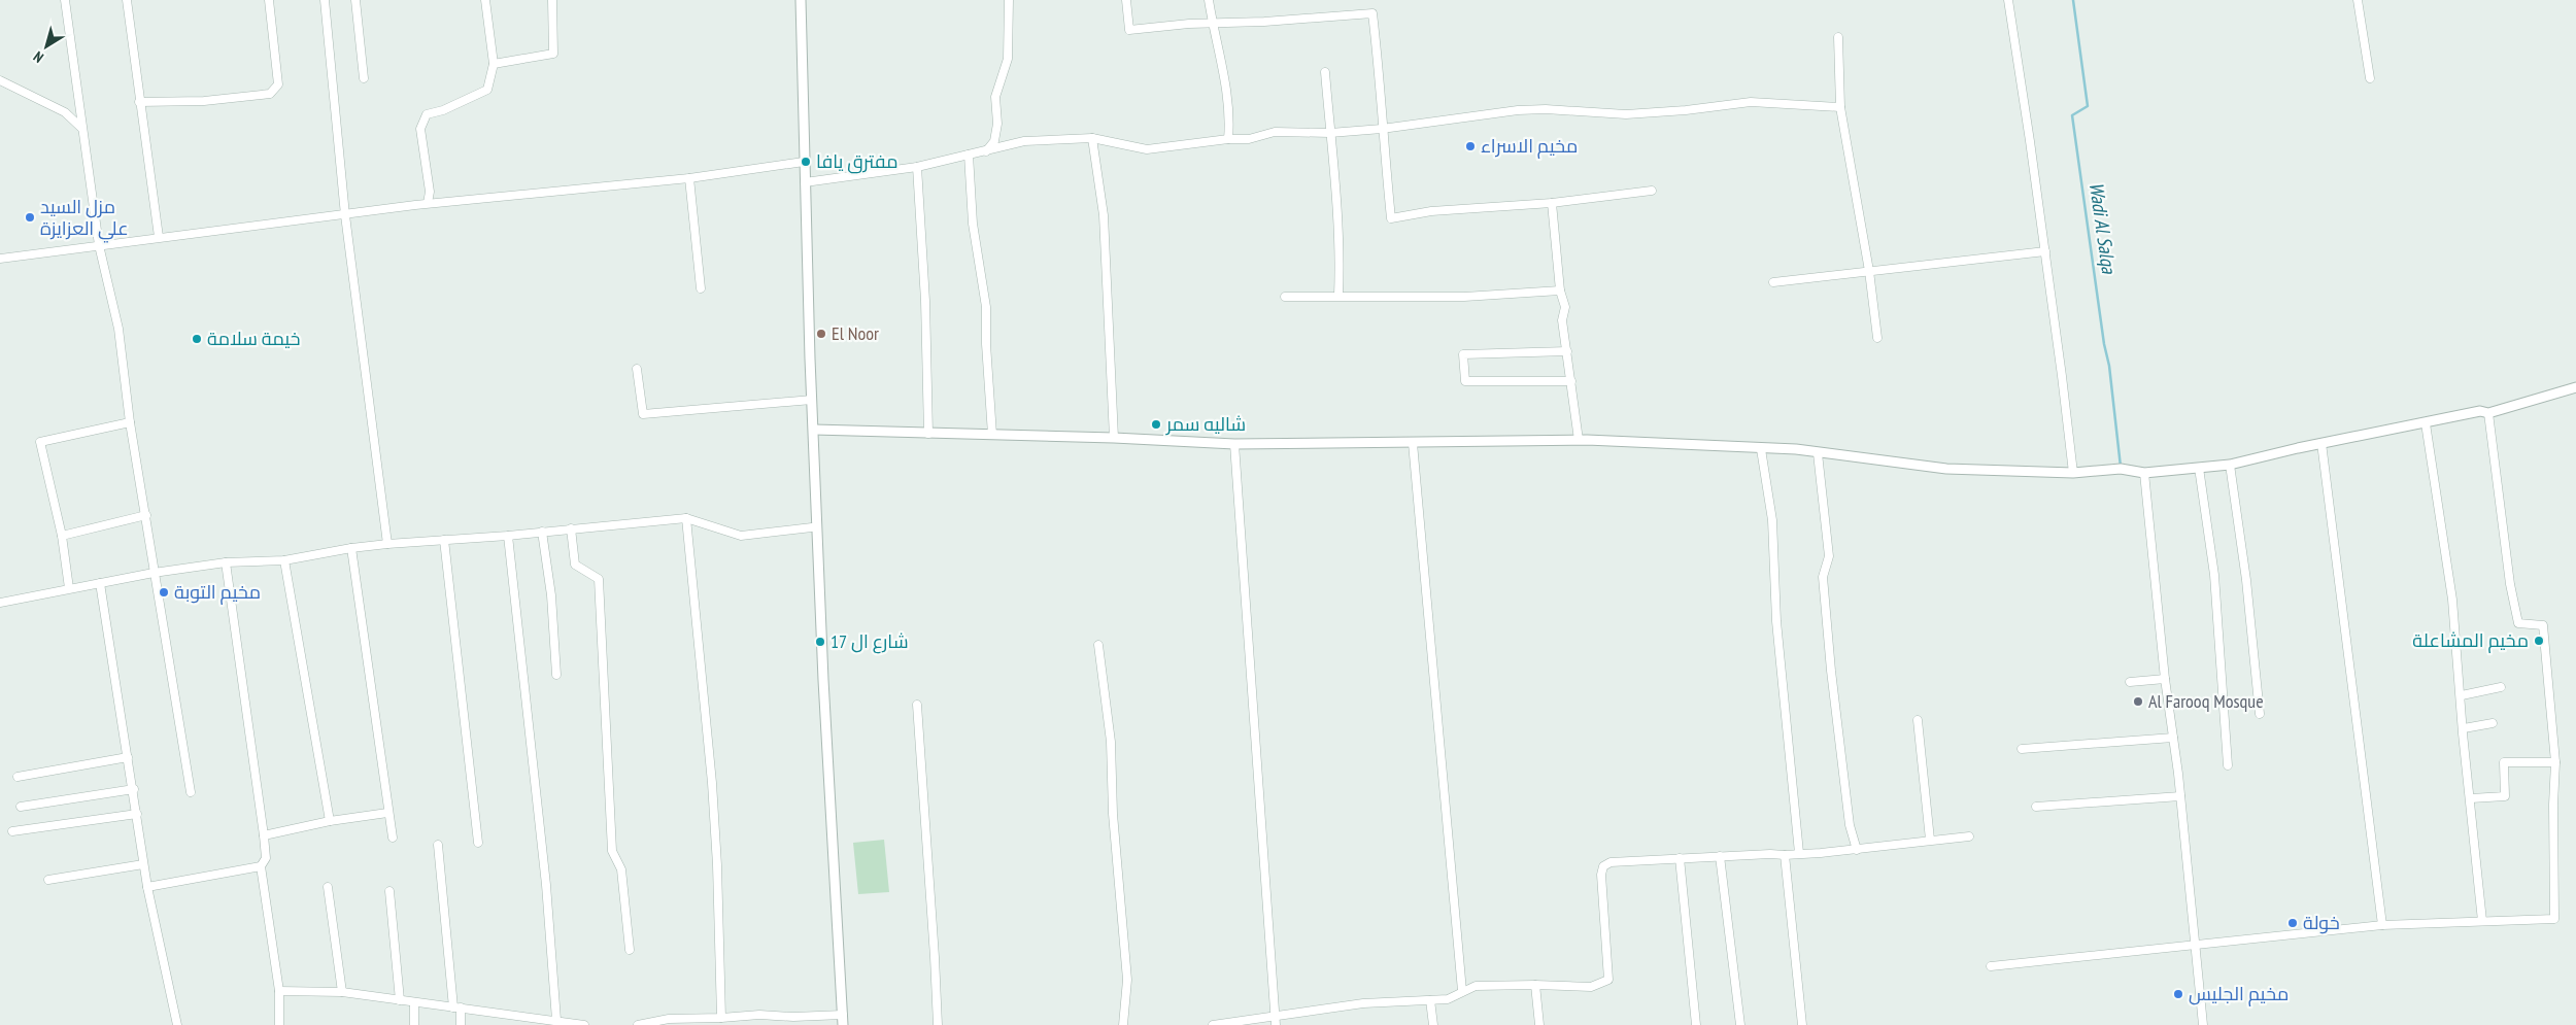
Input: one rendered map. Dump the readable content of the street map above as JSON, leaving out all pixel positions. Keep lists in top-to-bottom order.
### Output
{
  "water": ["Wadi Al Salqa"],
  "places": [
    "مخيم الاسراء",
    "مفترق يافا",
    "مزل السيد علي العزايزة",
    "El Noor",
    "خيمة سلامة",
    "شاليه سمر",
    "مخيم التوبة",
    "مخيم المشاعلة",
    "شارع ال 17",
    "Al Farooq Mosque",
    "خولة",
    "مخيم الجليس"
  ],
  "north": "bottom left"
}
